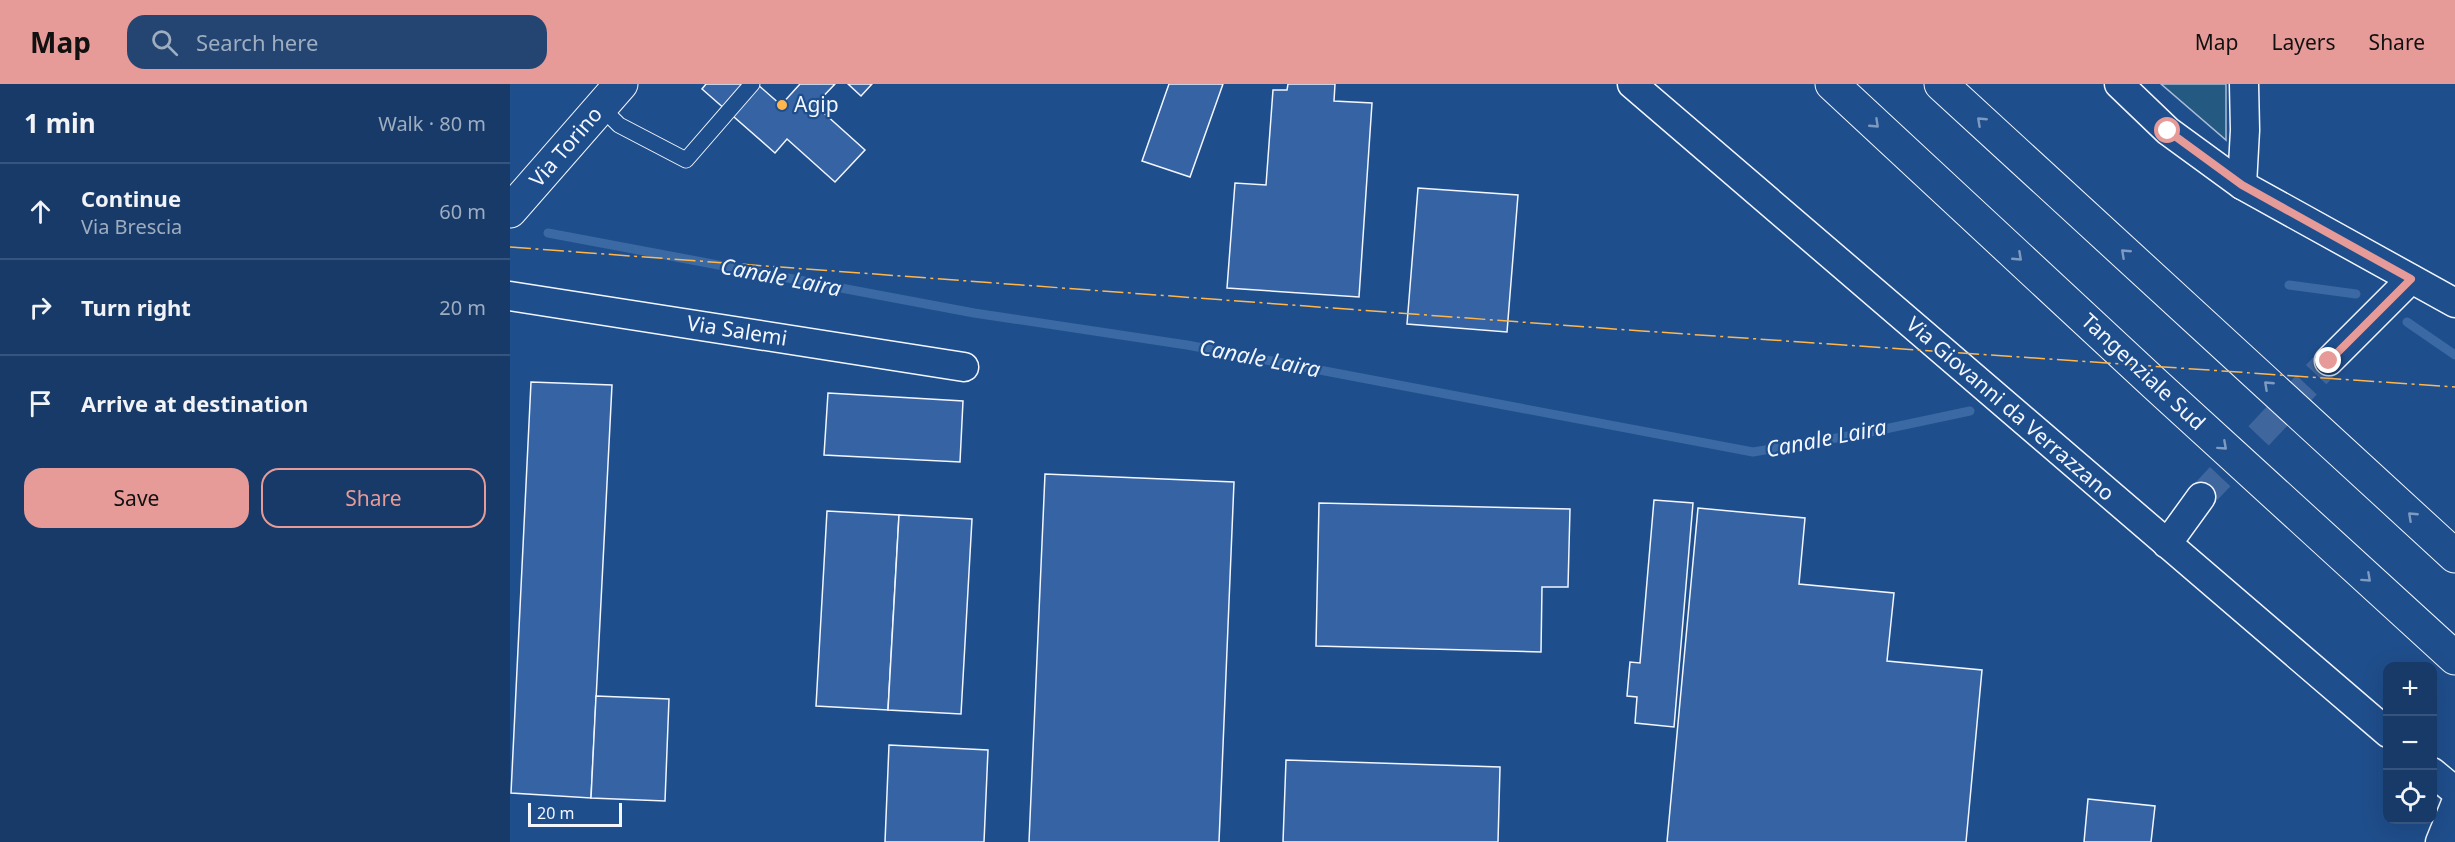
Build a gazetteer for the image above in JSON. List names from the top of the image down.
{
  "streets": {
    "main road": ["Via Torino", "Tangenziale Sud"],
    "street": ["Via Salemi", "Via Giovanni da Verrazzano"]
  },
  "water": ["Canale Laira"],
  "places": ["Agip"],
  "scale_bar": "20 m",
  "page": {
    "header": "Map",
    "search": "Search here",
    "nav": ["Map", "Layers", "Share"],
    "heading": ["1 min", "Walk · 80 m"],
    "list": [
      ["Continue", "Via Brescia", "60 m"],
      ["Turn right", "20 m"],
      "Arrive at destination"
    ],
    "buttons": ["Save", "Share"],
    "map_buttons": ["+", "−"],
    "scale": "20 m"
  }
}
